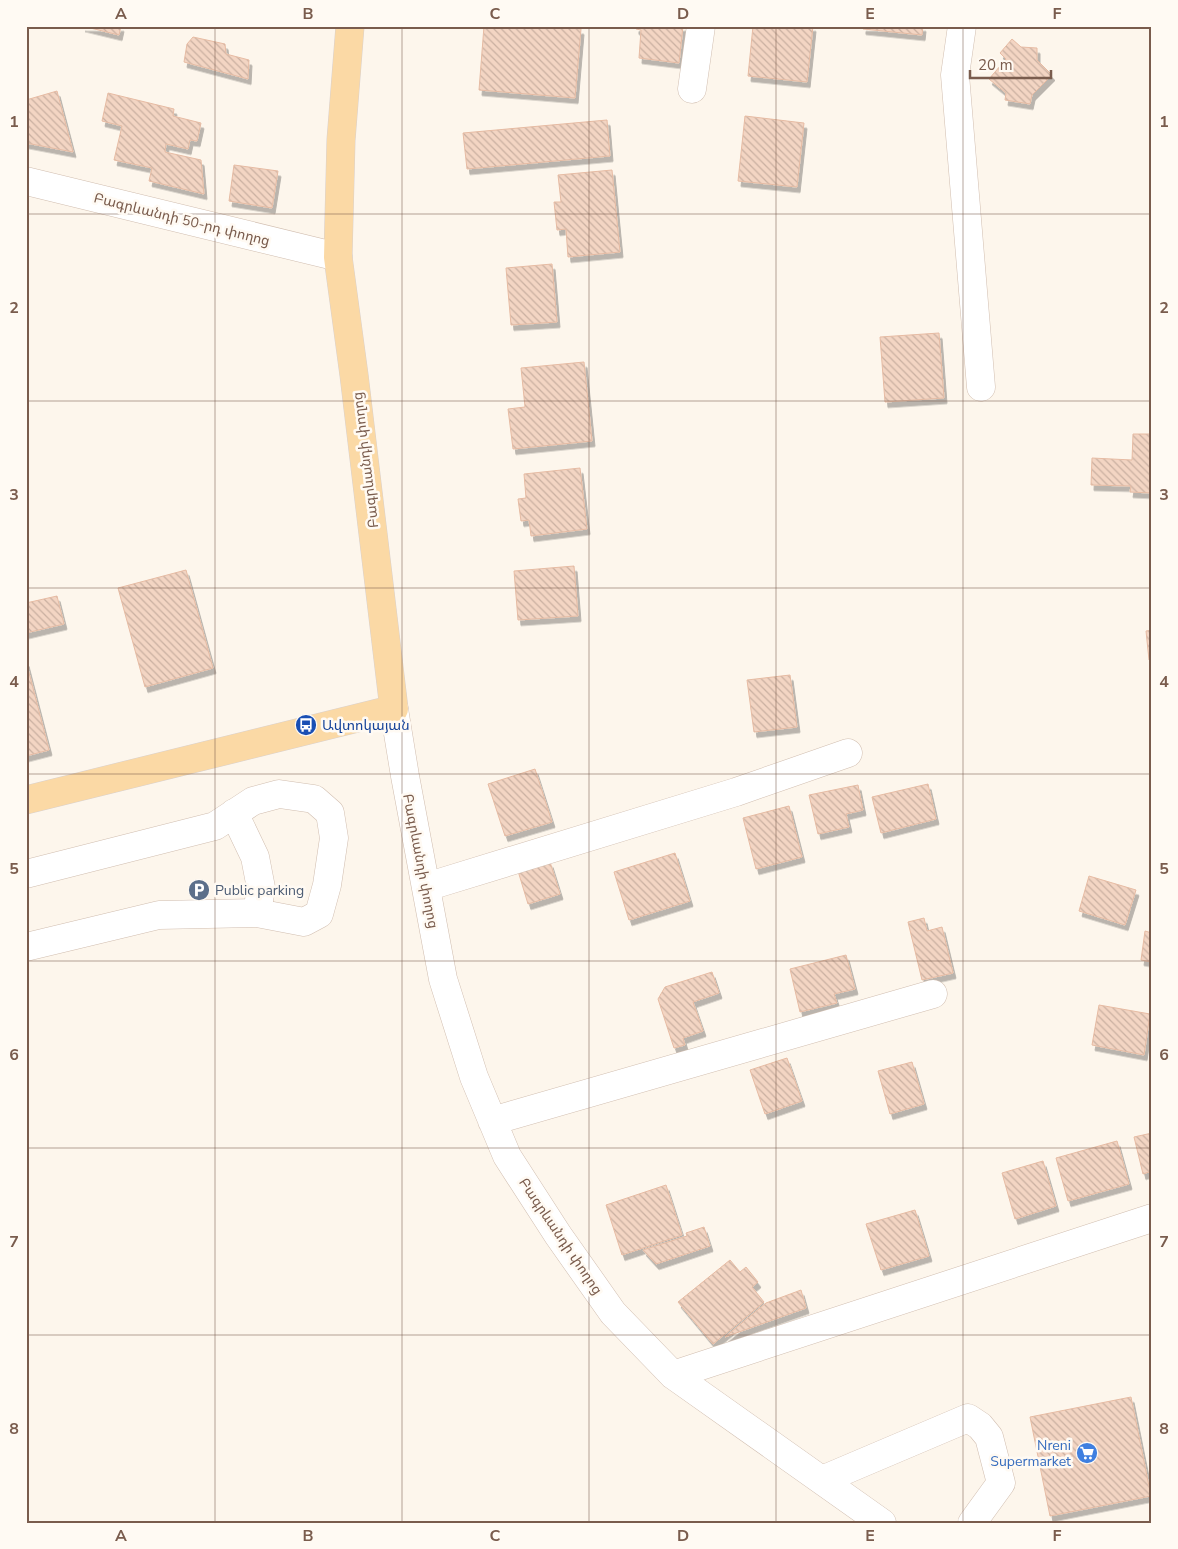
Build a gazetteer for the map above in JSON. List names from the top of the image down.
{
  "streets": {
    "main road": ["Բագրևանդի փողոց"],
    "street": ["Բագրևանդի 50-րդ փողոց"]
  },
  "crossings": [
    ["Բագրևանդի 50-րդ փողոց", "Բագրևանդի փողոց"]
  ],
  "places": {
    "bus stop": ["Ավտոկայան"],
    "parking": ["Public parking"],
    "supermarket": ["Nreni Supermarket"]
  },
  "scale_bar": "20 m",
  "grid": {
    "columns": [
      "A",
      "B",
      "C",
      "D",
      "E",
      "F"
    ],
    "rows": [
      "1",
      "2",
      "3",
      "4",
      "5",
      "6",
      "7",
      "8"
    ]
  }
}
